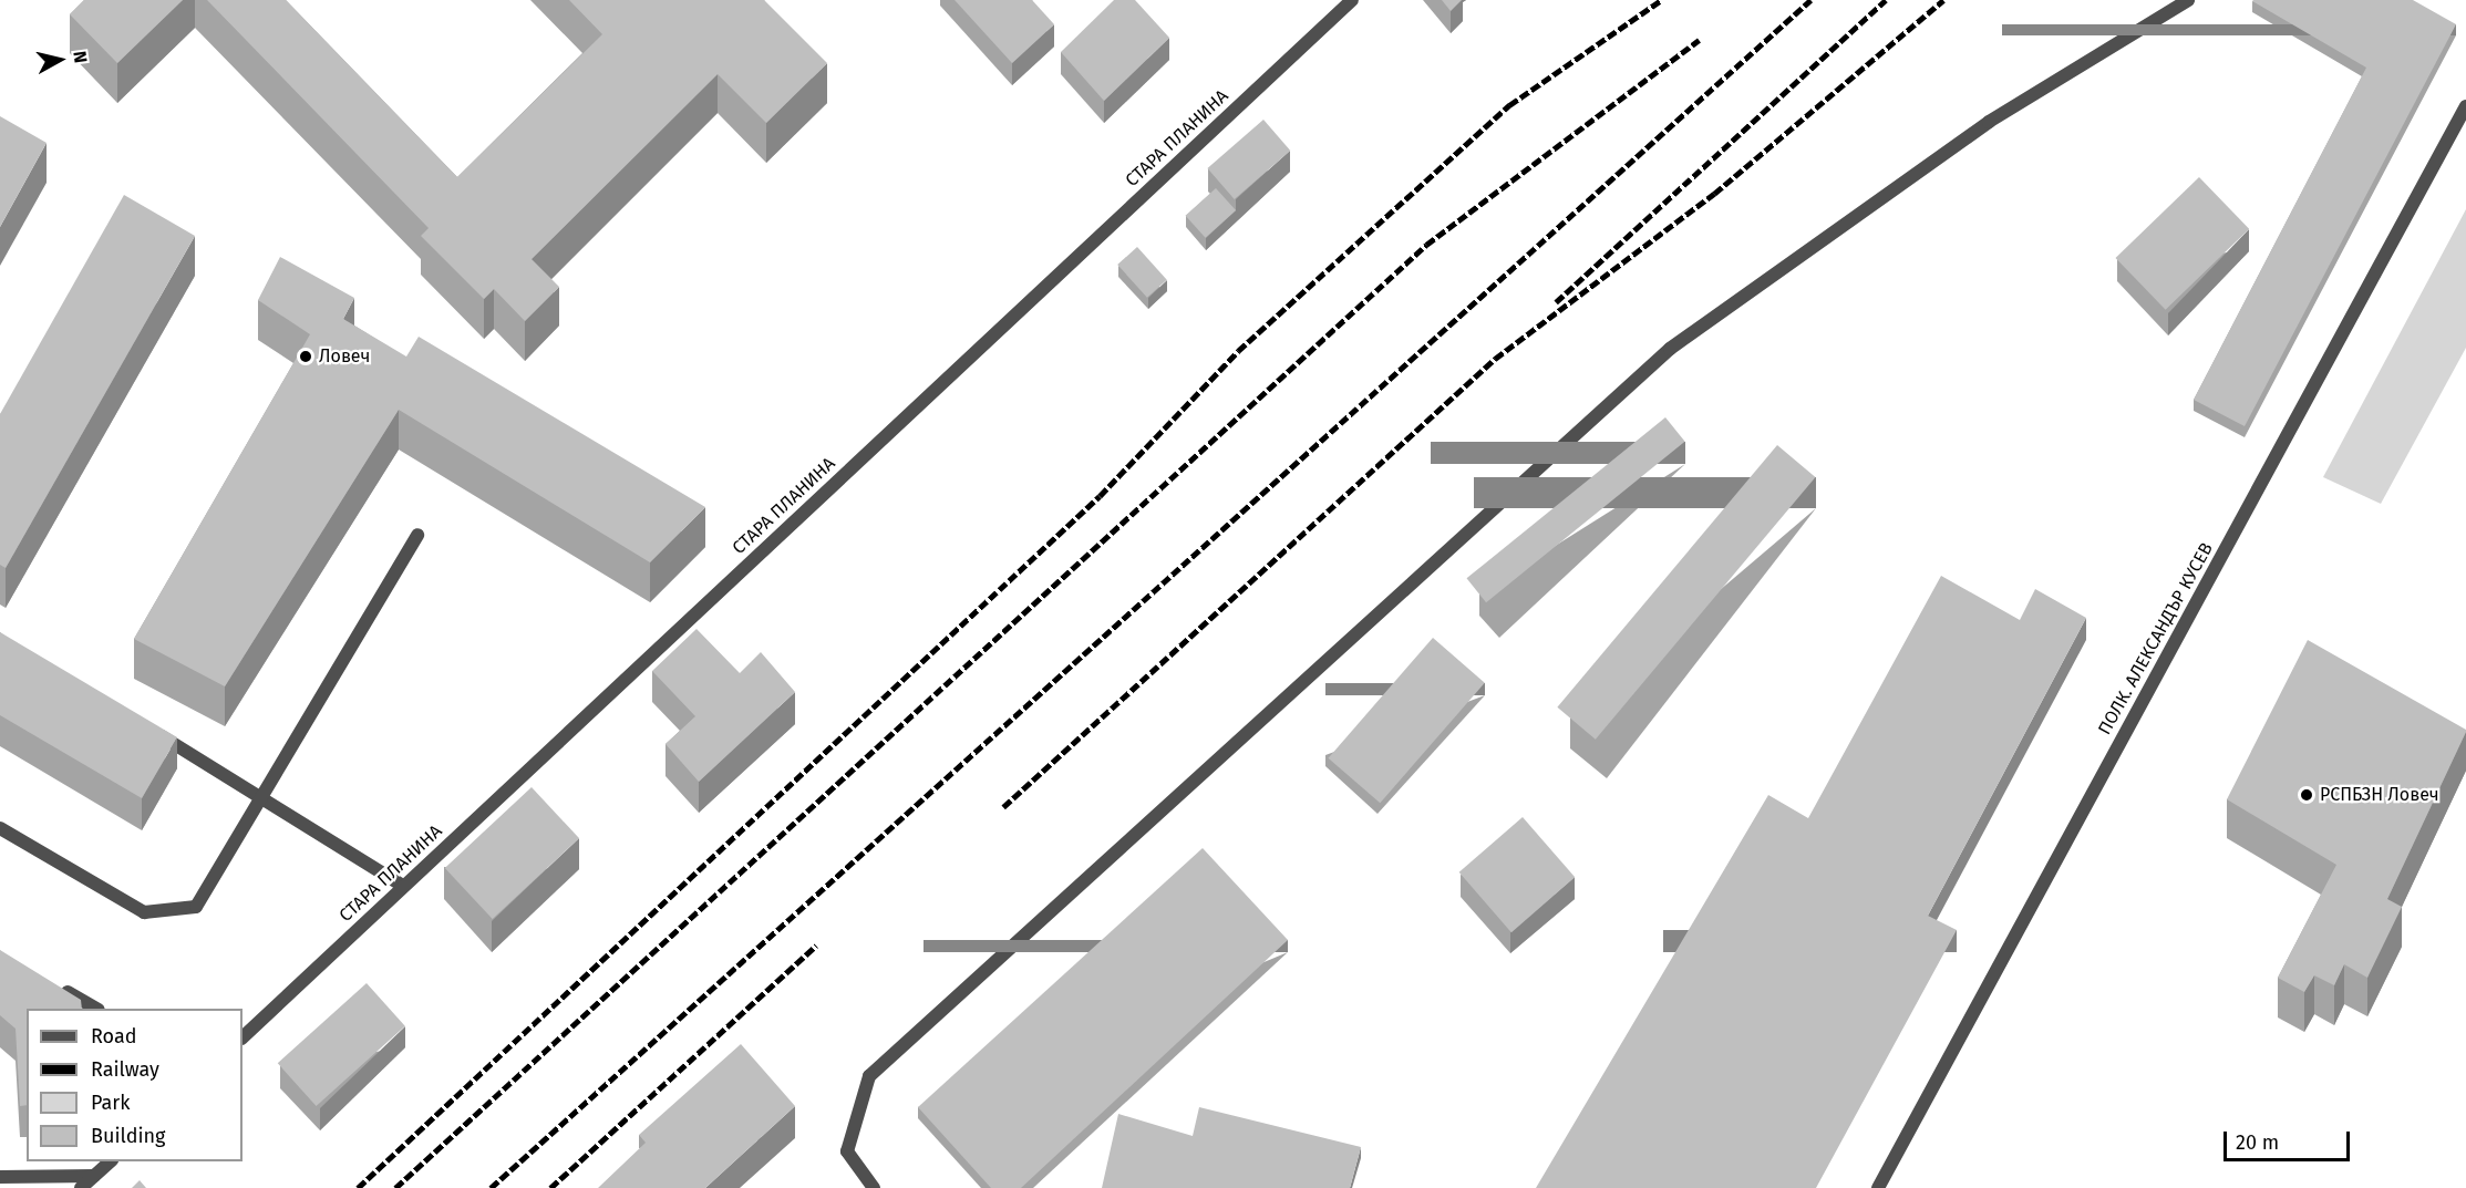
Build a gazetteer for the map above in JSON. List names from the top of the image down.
{
  "streets": {
    "street": ["СТАРА ПЛАНИНА", "ПОЛК. АЛЕКСАНДЪР КУСЕВ"]
  },
  "places": ["Ловеч", "РСПБЗН Ловеч"],
  "legend": [
    "Road",
    "Railway",
    "Park",
    "Building"
  ],
  "scale_bar": "20 m",
  "north": "right"
}
